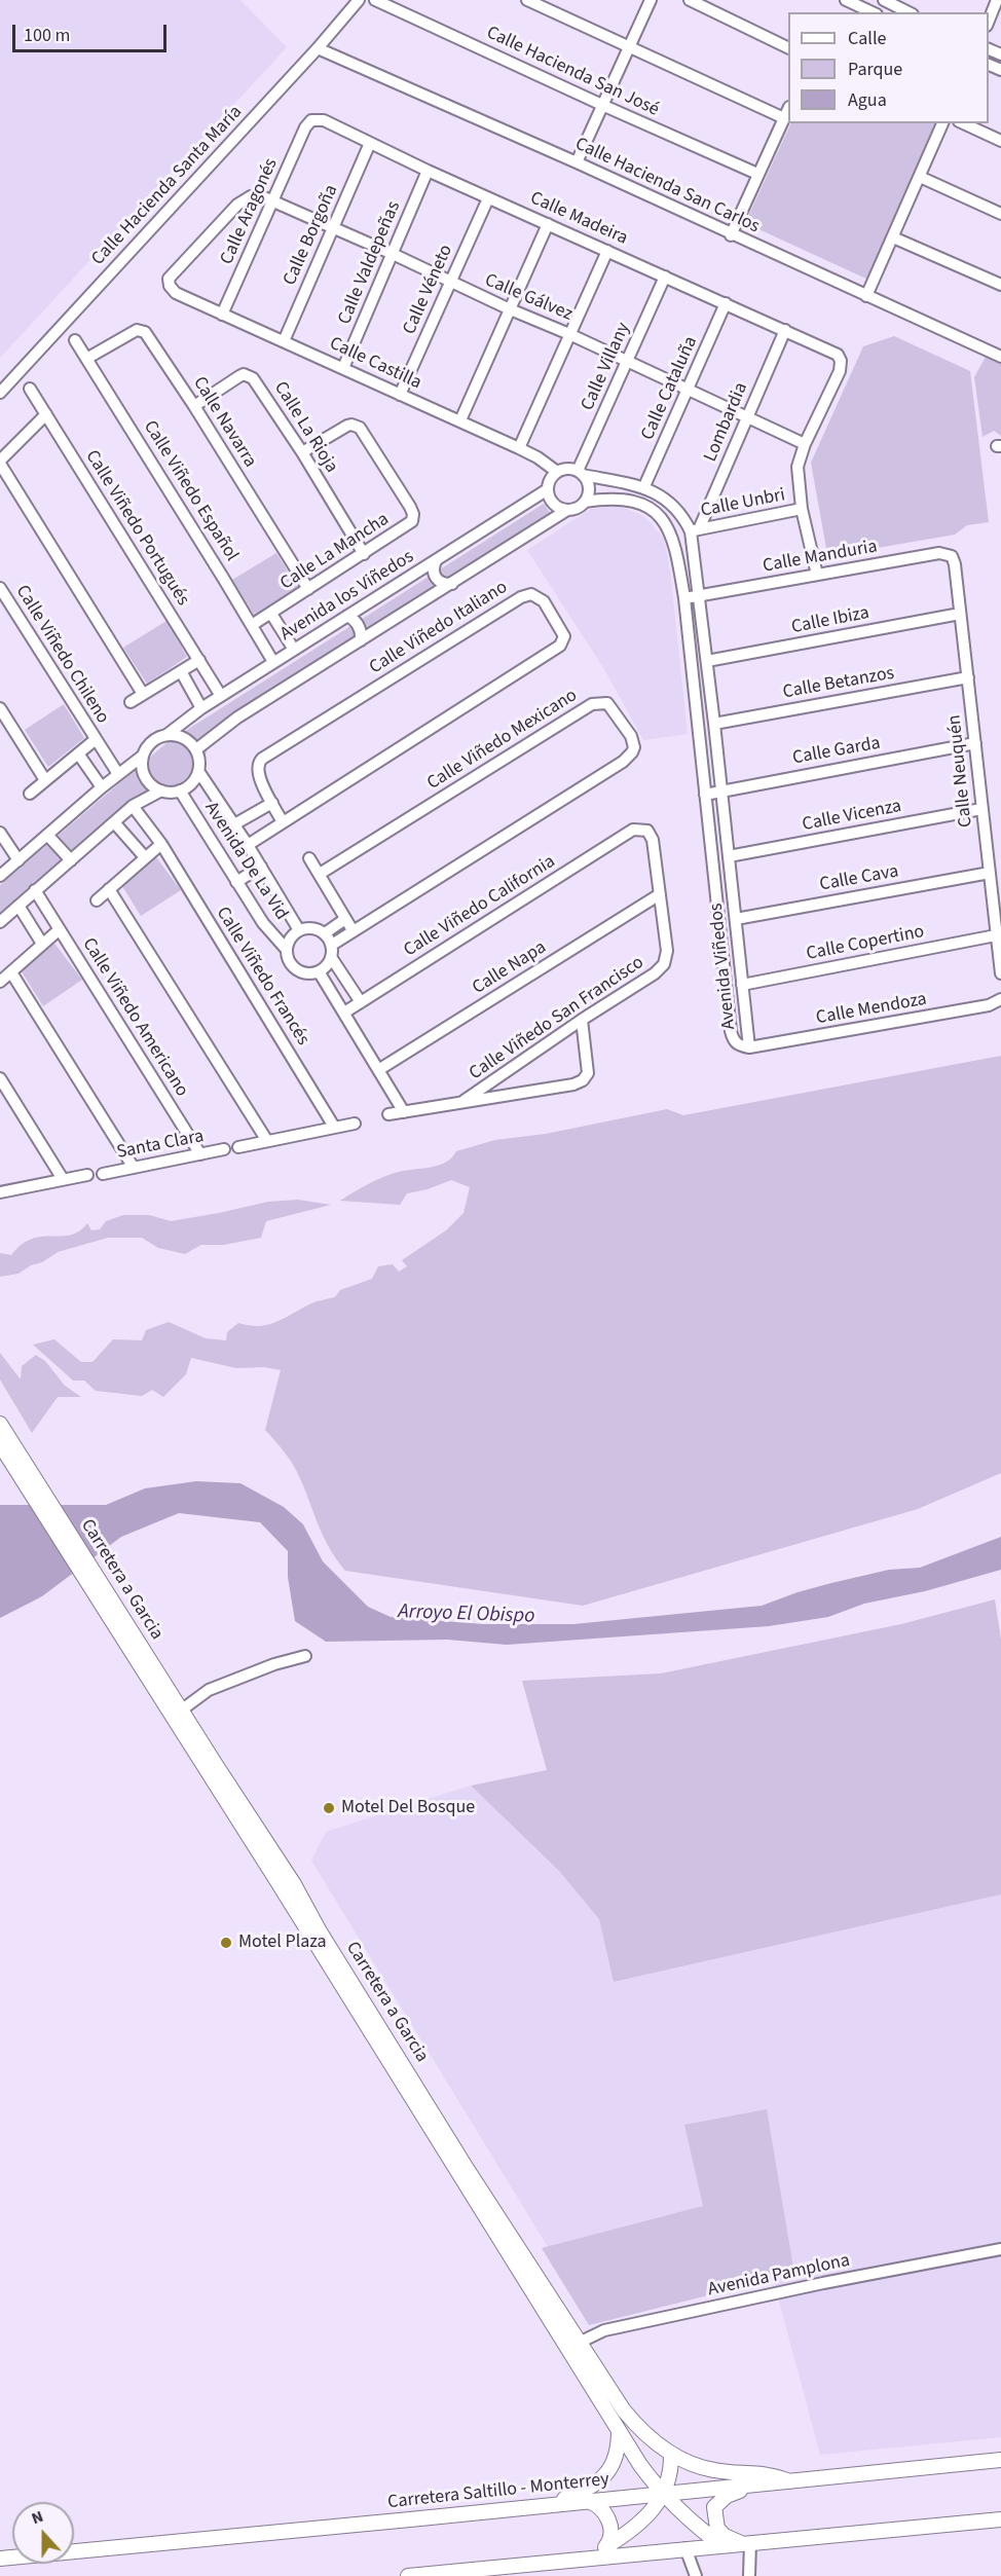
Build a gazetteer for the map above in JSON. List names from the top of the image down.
{
  "streets": {
    "main road": ["Carretera a Garcia", "Carretera Saltillo - Monterrey"],
    "street": [
      "Calle Hacienda San José",
      "Calle Hacienda Santa María",
      "Calle Hacienda San Carlos",
      "Calle Aragonés",
      "Calle Madeira",
      "Calle Borgoña",
      "Calle Valdepeñas",
      "Calle Véneto",
      "Calle Gálvez",
      "Calle Castilla",
      "Calle Villany",
      "Calle Cataluña",
      "Calle Navarra",
      "Lombardia",
      "Calle La Rioja",
      "Calle Viñedo Español",
      "Calle Unbri",
      "Calle Viñedo Portugués",
      "Calle La Mancha",
      "Calle Manduria",
      "Avenida los Viñedos",
      "Calle Ibiza",
      "Calle Viñedo Italiano",
      "Calle Viñedo Chileno",
      "Calle Betanzos",
      "Calle Viñedo Mexicano",
      "Calle Garda",
      "Calle Neuquén",
      "Calle Vicenza",
      "Avenida De La Vid",
      "Calle Cava",
      "Calle Viñedo California",
      "Calle Copertino",
      "Avenida Viñedos",
      "Calle Napa",
      "Calle Viñedo Francés",
      "Calle Mendoza",
      "Calle Viñedo Americano",
      "Calle Viñedo San Francisco",
      "Santa Clara",
      "Avenida Pamplona"
    ]
  },
  "crossings": [
    ["Calle Hacienda Santa María", "Calle Hacienda San Carlos"],
    ["Calle Aragonés", "Calle Madeira"],
    ["Calle Aragonés", "Calle Gálvez"],
    ["Calle Aragonés", "Calle Castilla"],
    ["Calle Madeira", "Calle Borgoña"],
    ["Calle Madeira", "Calle Valdepeñas"],
    ["Calle Madeira", "Calle Véneto"],
    ["Calle Madeira", "Calle Gálvez"],
    ["Calle Madeira", "Calle Villany"],
    ["Calle Madeira", "Calle Cataluña"],
    ["Calle Madeira", "Lombardia"],
    ["Calle Borgoña", "Calle Gálvez"],
    ["Calle Borgoña", "Calle Castilla"],
    ["Calle Valdepeñas", "Calle Gálvez"],
    ["Calle Valdepeñas", "Calle Castilla"],
    ["Calle Véneto", "Calle Gálvez"],
    ["Calle Véneto", "Calle Castilla"],
    ["Calle Gálvez", "Calle Castilla"],
    ["Calle Gálvez", "Calle Villany"],
    ["Calle Gálvez", "Calle Cataluña"],
    ["Calle Gálvez", "Lombardia"],
    ["Calle Castilla", "Calle Villany"],
    ["Calle Castilla", "Avenida los Viñedos"],
    ["Calle Castilla", "Avenida Viñedos"],
    ["Calle Villany", "Avenida los Viñedos"],
    ["Calle Villany", "Avenida Viñedos"],
    ["Calle Cataluña", "Avenida Viñedos"],
    ["Calle Navarra", "Calle La Rioja"],
    ["Calle Navarra", "Calle Viñedo Español"],
    ["Calle Navarra", "Calle La Mancha"],
    ["Lombardia", "Calle Unbri"],
    ["Lombardia", "Avenida Viñedos"],
    ["Calle La Rioja", "Calle La Mancha"],
    ["Calle Viñedo Español", "Calle La Mancha"],
    ["Calle Viñedo Español", "Avenida los Viñedos"],
    ["Calle Unbri", "Avenida Viñedos"],
    ["Calle Viñedo Portugués", "Avenida los Viñedos"],
    ["Calle Manduria", "Calle Neuquén"],
    ["Calle Manduria", "Avenida Viñedos"],
    ["Avenida los Viñedos", "Avenida De La Vid"],
    ["Avenida los Viñedos", "Avenida Viñedos"],
    ["Calle Ibiza", "Calle Neuquén"],
    ["Calle Ibiza", "Avenida Viñedos"],
    ["Calle Viñedo Italiano", "Avenida De La Vid"],
    ["Calle Betanzos", "Calle Neuquén"],
    ["Calle Betanzos", "Avenida Viñedos"],
    ["Calle Viñedo Mexicano", "Avenida De La Vid"],
    ["Calle Garda", "Calle Neuquén"],
    ["Calle Garda", "Avenida Viñedos"],
    ["Calle Neuquén", "Calle Vicenza"],
    ["Calle Neuquén", "Calle Cava"],
    ["Calle Neuquén", "Calle Copertino"],
    ["Calle Vicenza", "Avenida Viñedos"],
    ["Calle Cava", "Avenida Viñedos"],
    ["Calle Viñedo California", "Calle Viñedo San Francisco"],
    ["Calle Copertino", "Avenida Viñedos"],
    ["Avenida Viñedos", "Calle Mendoza"],
    ["Calle Napa", "Calle Viñedo San Francisco"],
    ["Calle Viñedo Americano", "Santa Clara"],
    ["Carretera a Garcia", "Avenida Pamplona"],
    ["Carretera a Garcia", "Carretera Saltillo - Monterrey"]
  ],
  "water": ["Arroyo El Obispo"],
  "places": ["Motel Del Bosque", "Motel Plaza"],
  "legend": ["Calle", "Parque", "Agua"],
  "scale_bar": "100 m",
  "north": "top"
}
